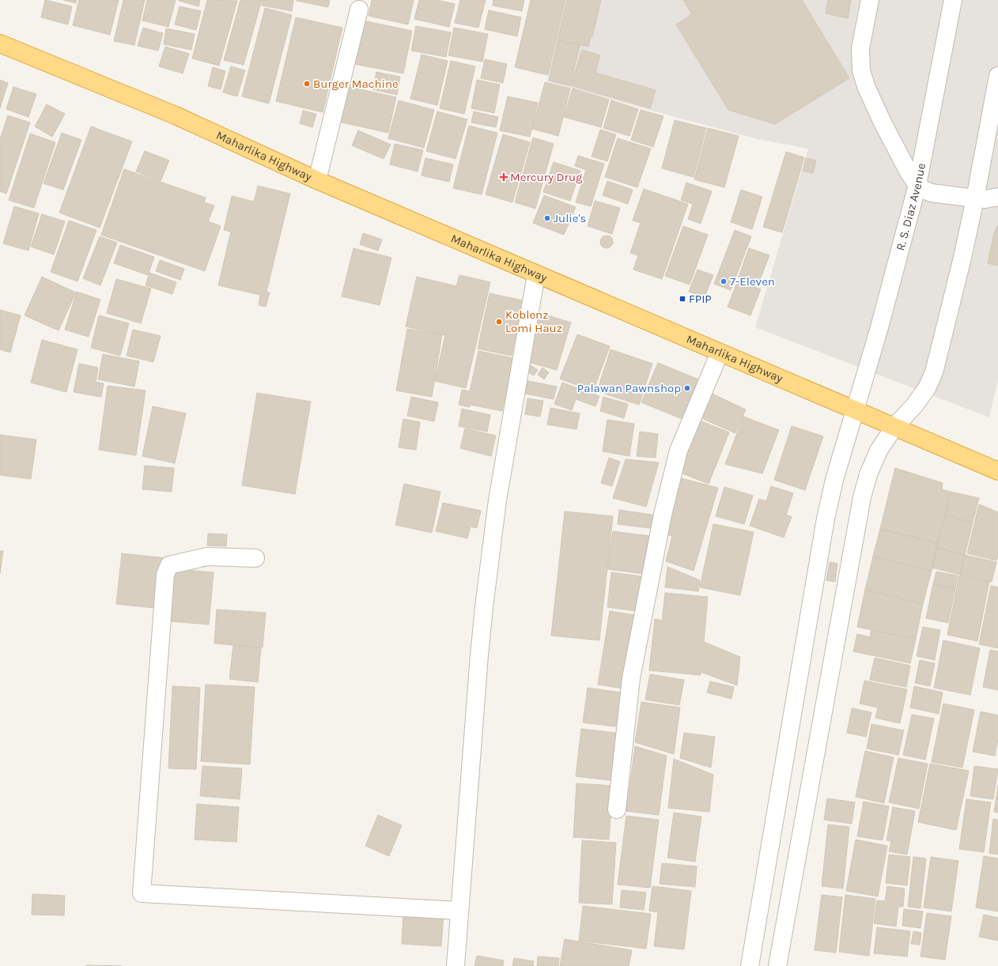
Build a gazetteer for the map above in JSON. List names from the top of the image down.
{
  "streets": {
    "highway": ["Maharlika Highway"],
    "street": ["R. S. Diaz Avenue"]
  },
  "crossings": [
    ["Maharlika Highway", "R. S. Diaz Avenue"]
  ],
  "places": {
    "other": [
      "Burger Machine",
      "Julie's",
      "7-Eleven",
      "Koblenz Lomi Hauz",
      "Palawan Pawnshop"
    ],
    "health": ["Mercury Drug"],
    "transit": ["FPIP"]
  }
}
